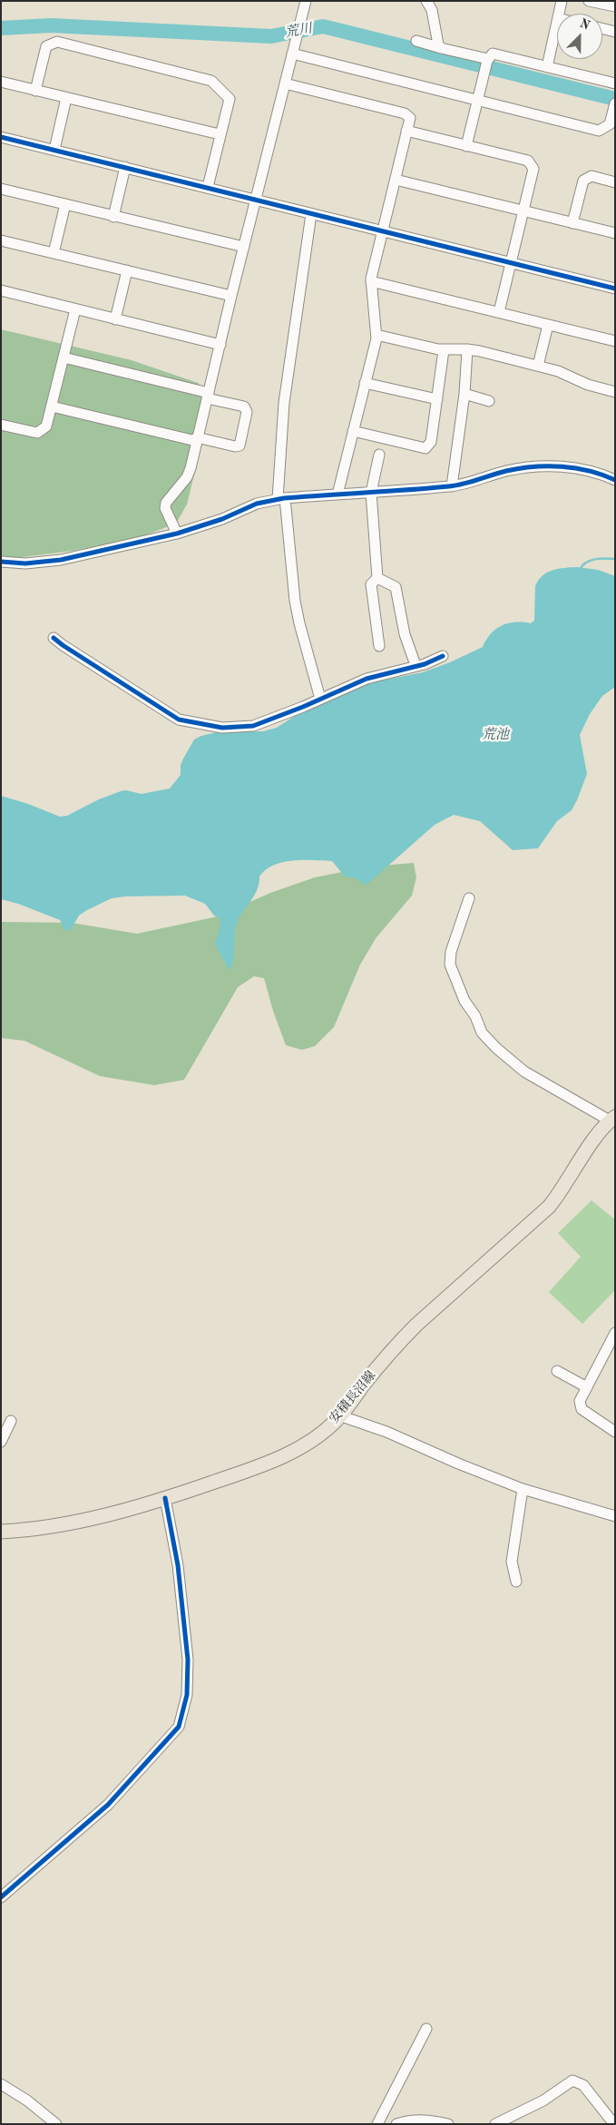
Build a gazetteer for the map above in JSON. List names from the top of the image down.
{
  "streets": {
    "main road": ["安積長沼線"]
  },
  "water": ["荒川", "荒池"],
  "north": "top right"
}
